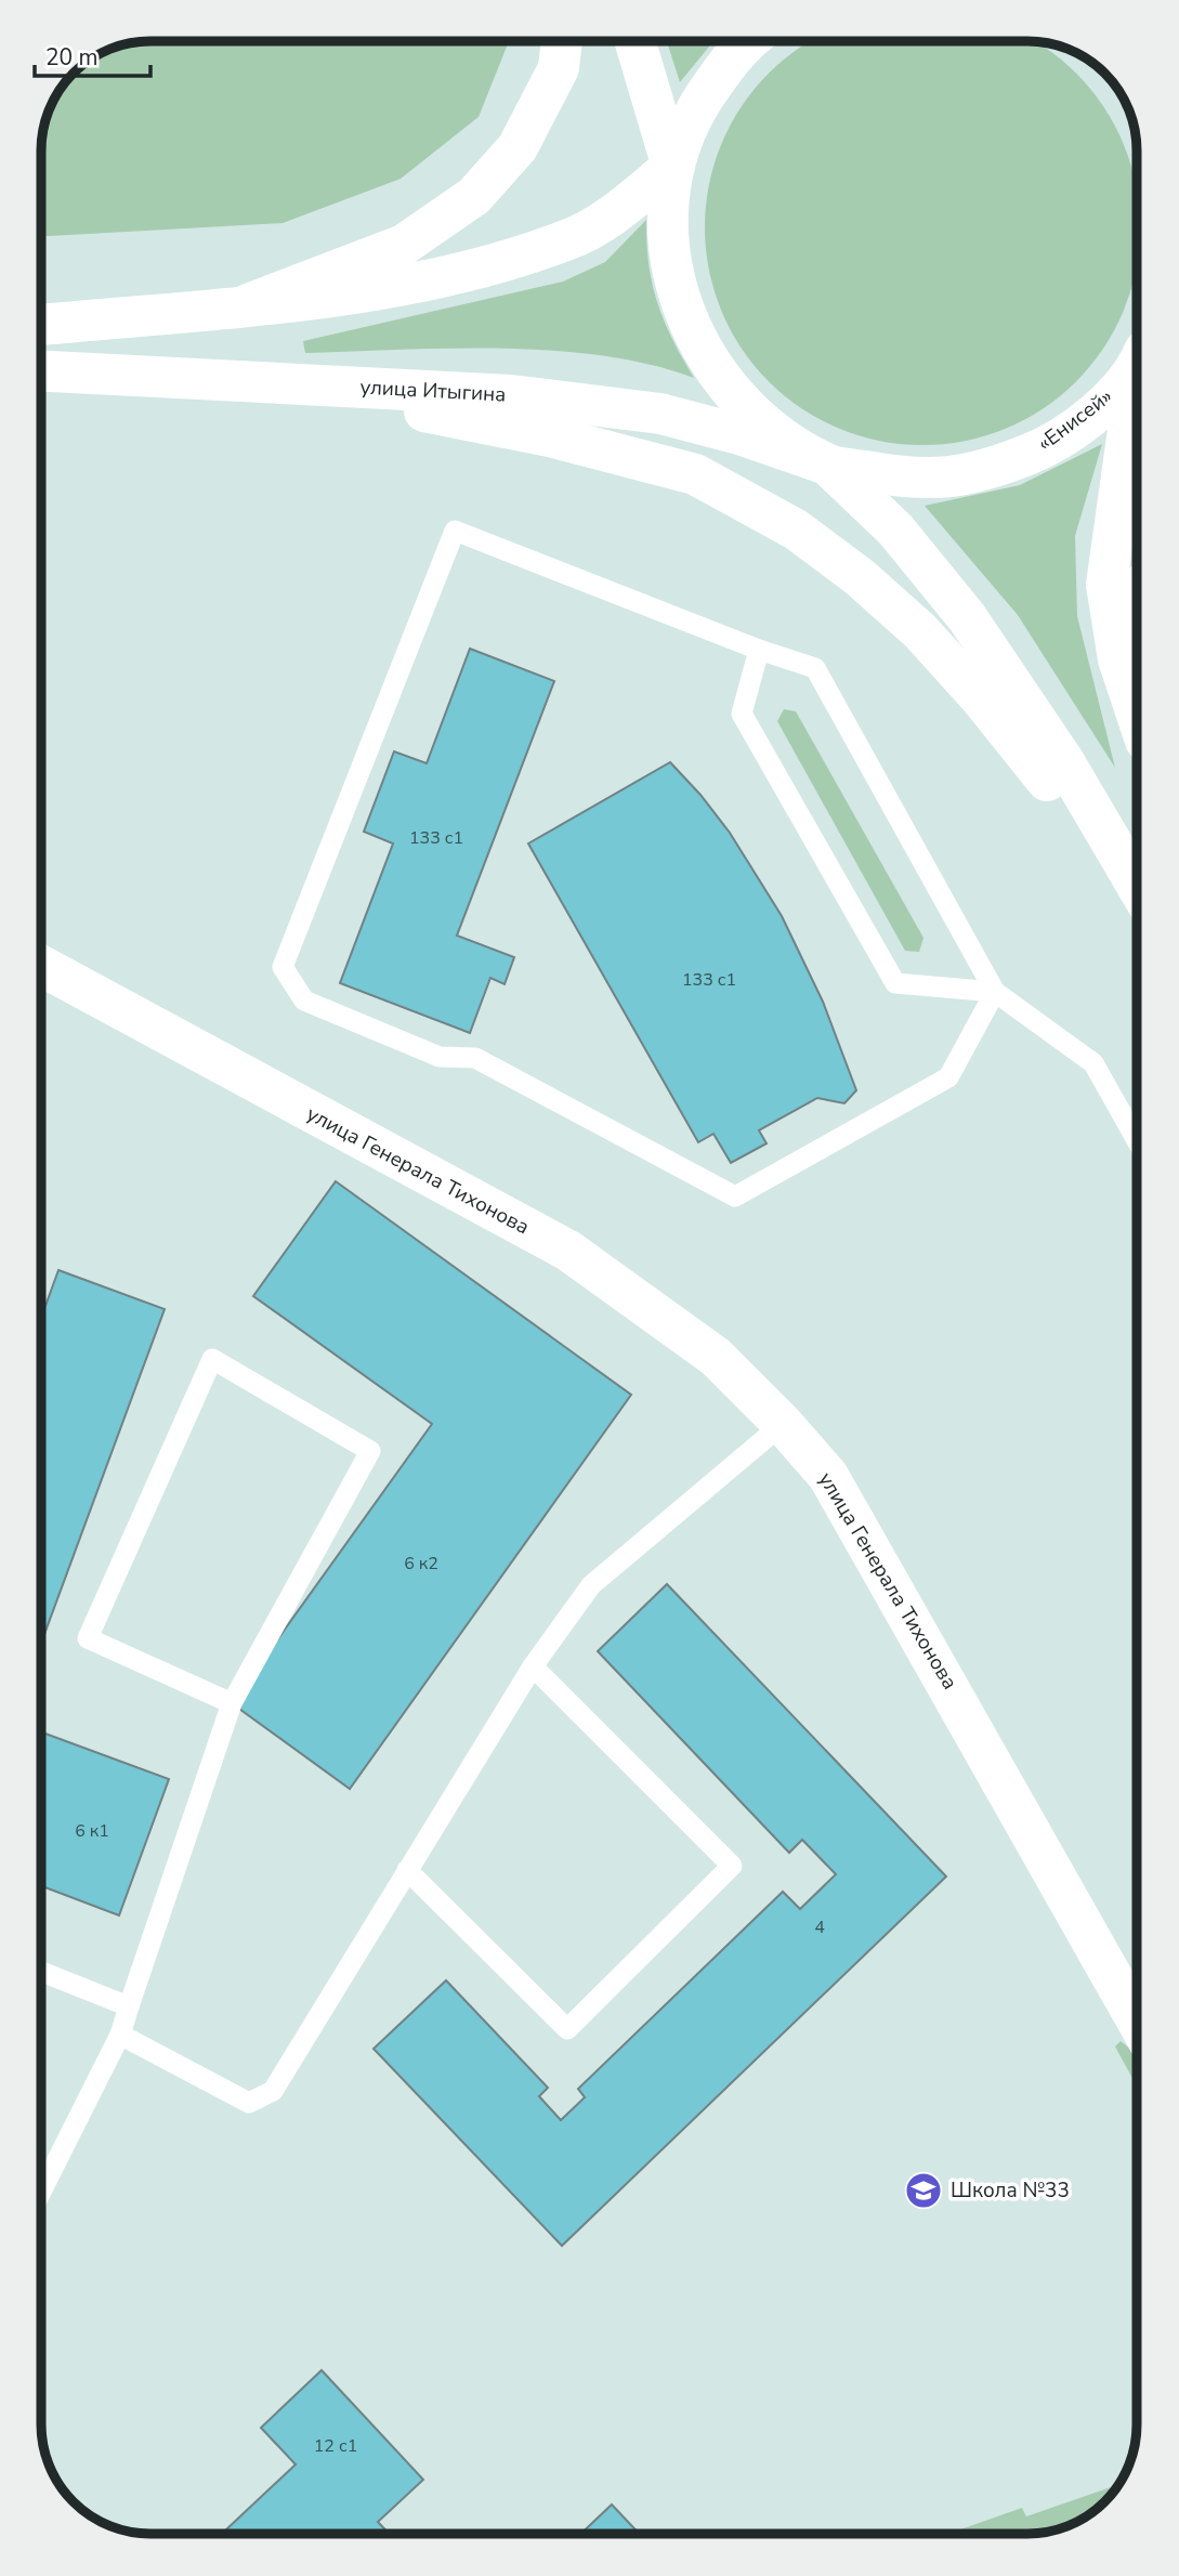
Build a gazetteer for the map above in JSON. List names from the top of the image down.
{
  "streets": {
    "main road": ["улица Итыгина", "«Енисей»", "улица Генерала Тихонова"]
  },
  "crossings": [
    ["улица Итыгина", "«Енисей»"]
  ],
  "places": {
    "school or university": ["Школа №33"]
  },
  "house_numbers": [
    "133 с1",
    "133 с1",
    "6 к2",
    "6 к1",
    "4",
    "12 с1"
  ],
  "scale_bar": "20 m"
}
